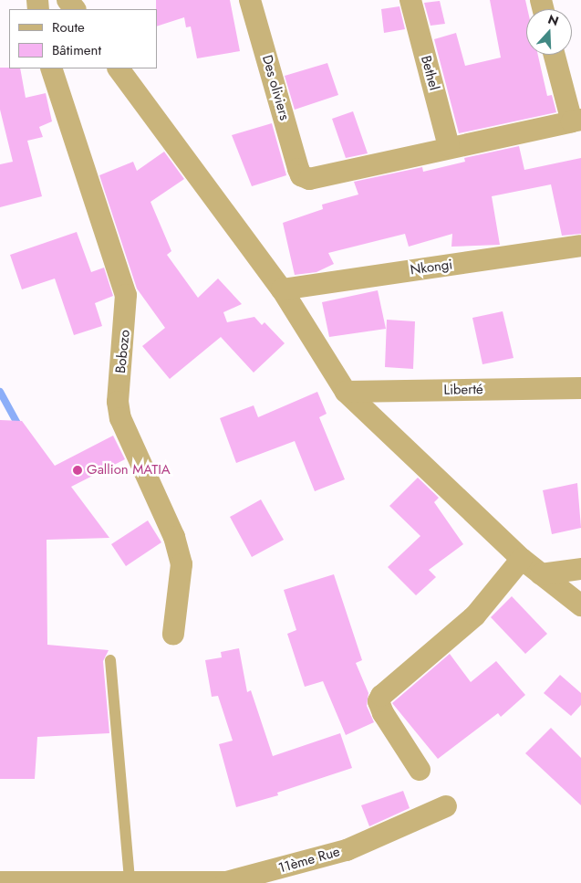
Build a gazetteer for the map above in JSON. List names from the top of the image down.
{
  "streets": {
    "street": [
      "Bethel",
      "Des oliviers",
      "Nkongi",
      "Bobozo",
      "Liberté",
      "11ème Rue"
    ]
  },
  "crossings": [
    ["Bethel", "Des oliviers"]
  ],
  "places": ["Gallion MATIA"],
  "legend": ["Route", "Bâtiment"],
  "north": "top"
}
